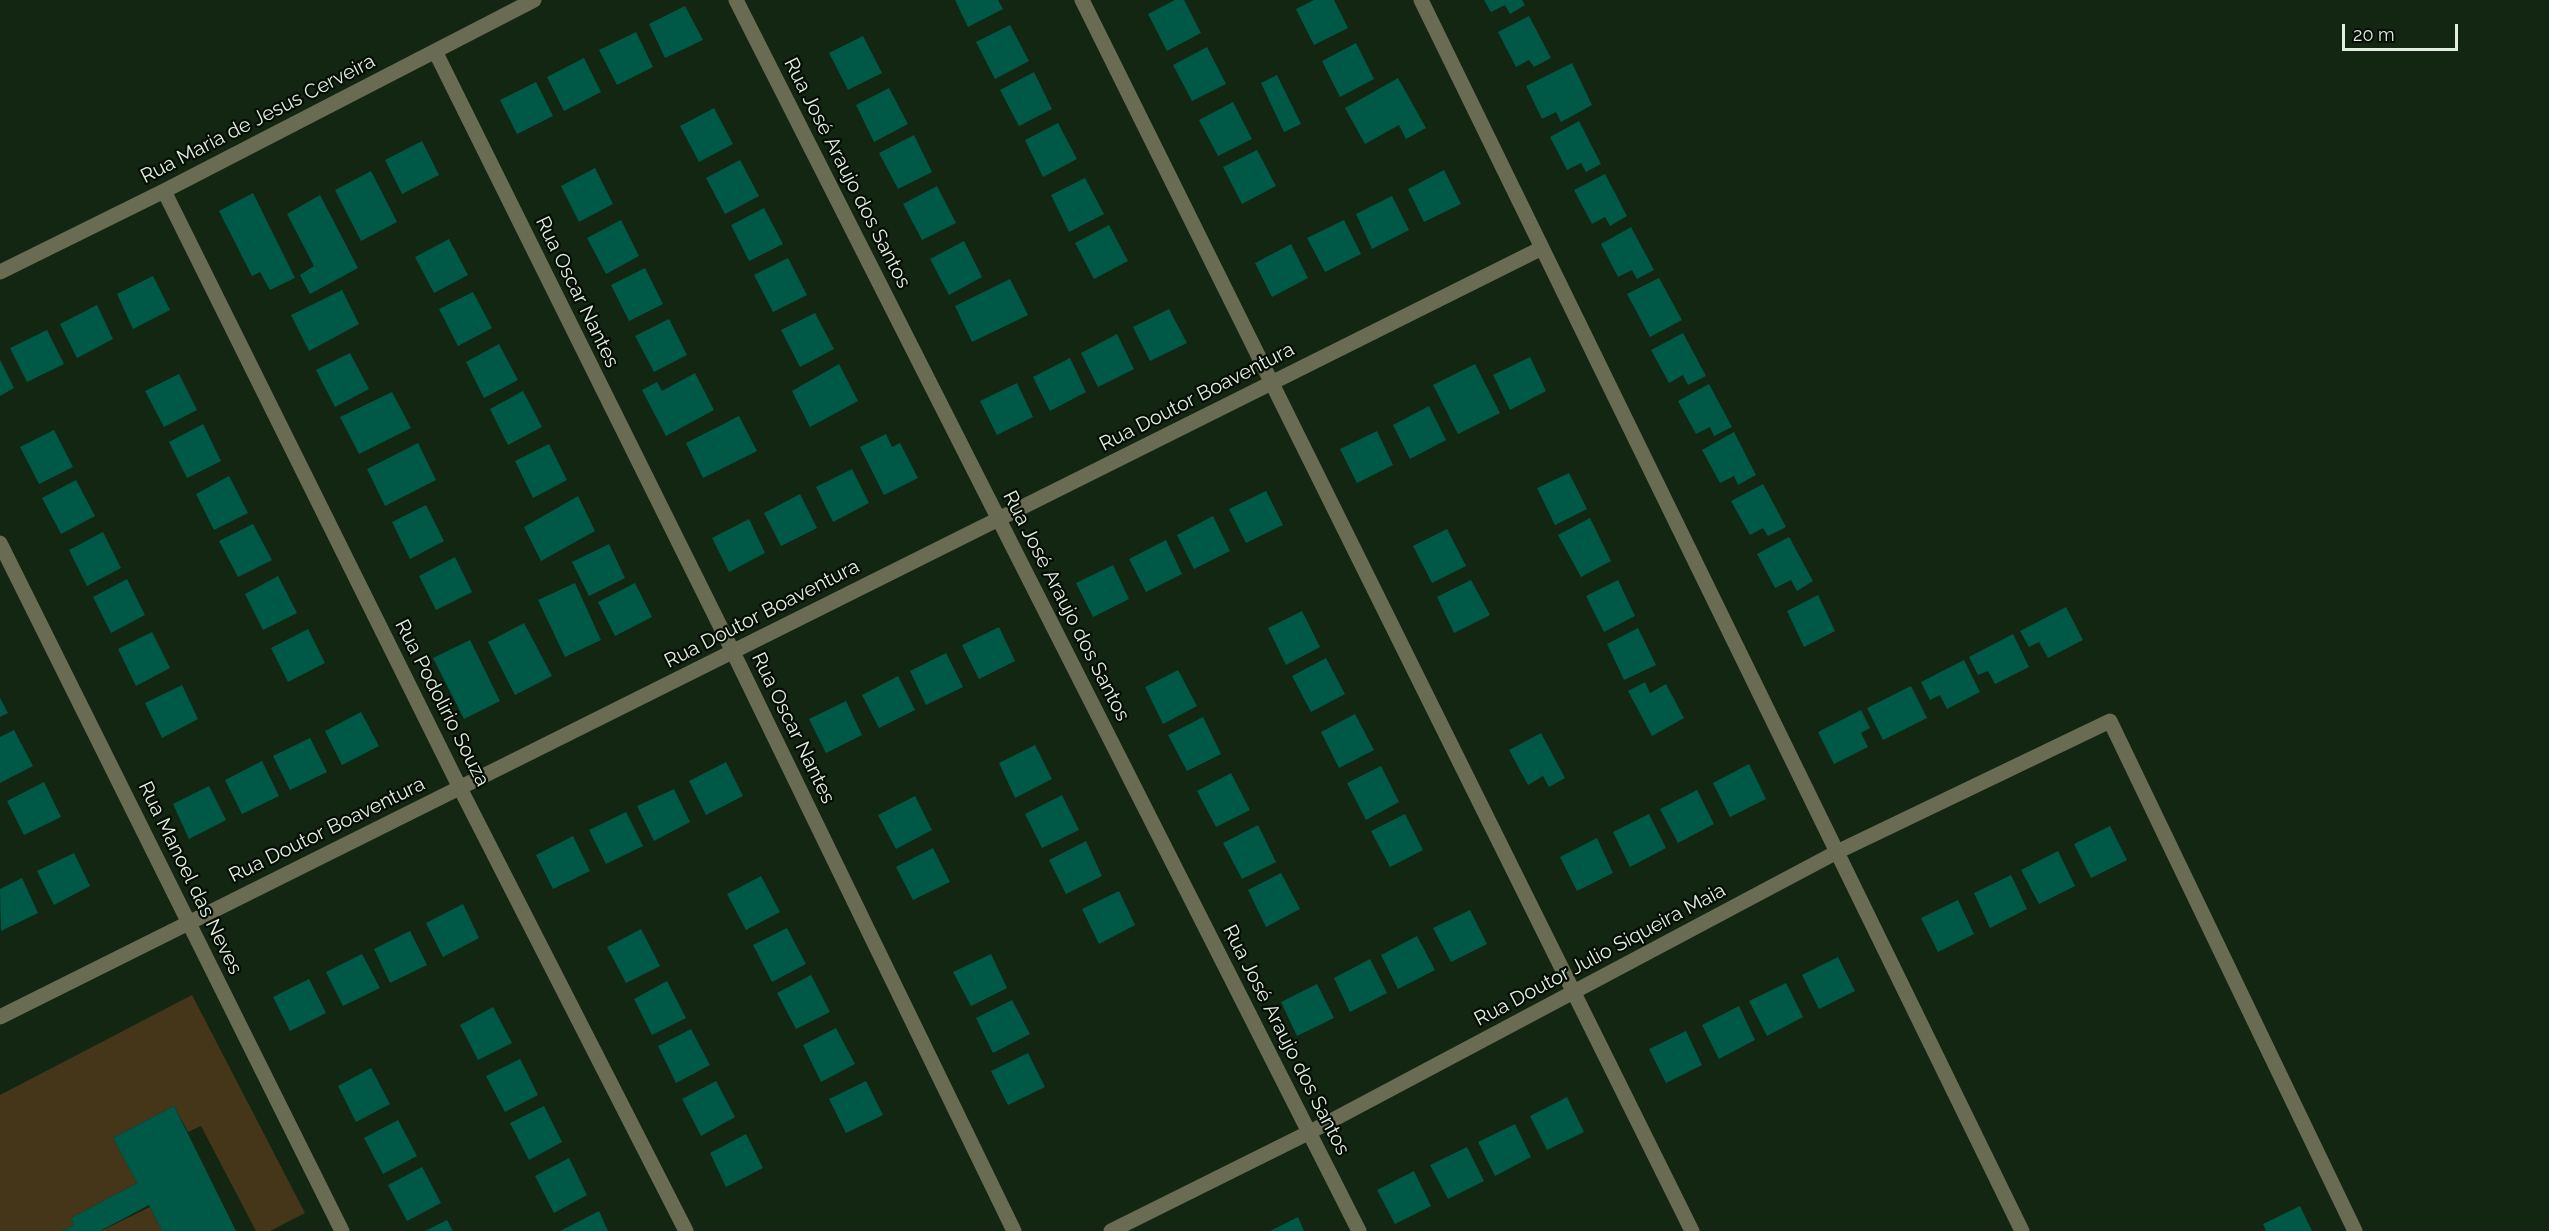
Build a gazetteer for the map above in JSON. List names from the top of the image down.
{
  "streets": {
    "street": [
      "Rua Maria de Jesus Cerveira",
      "Rua José Araujo dos Santos",
      "Rua Oscar Nantes",
      "Rua Doutor Boaventura",
      "Rua Podolirio Souza",
      "Rua Manoel das Neves",
      "Rua Doutor Julio Siqueira Maia"
    ]
  },
  "crossings": [
    ["Rua Maria de Jesus Cerveira", "Rua Oscar Nantes"],
    ["Rua Maria de Jesus Cerveira", "Rua Podolirio Souza"],
    ["Rua José Araujo dos Santos", "Rua Doutor Boaventura"],
    ["Rua José Araujo dos Santos", "Rua Doutor Julio Siqueira Maia"],
    ["Rua Oscar Nantes", "Rua Doutor Boaventura"],
    ["Rua Doutor Boaventura", "Rua Podolirio Souza"],
    ["Rua Doutor Boaventura", "Rua Manoel das Neves"]
  ],
  "scale_bar": "20 m"
}
